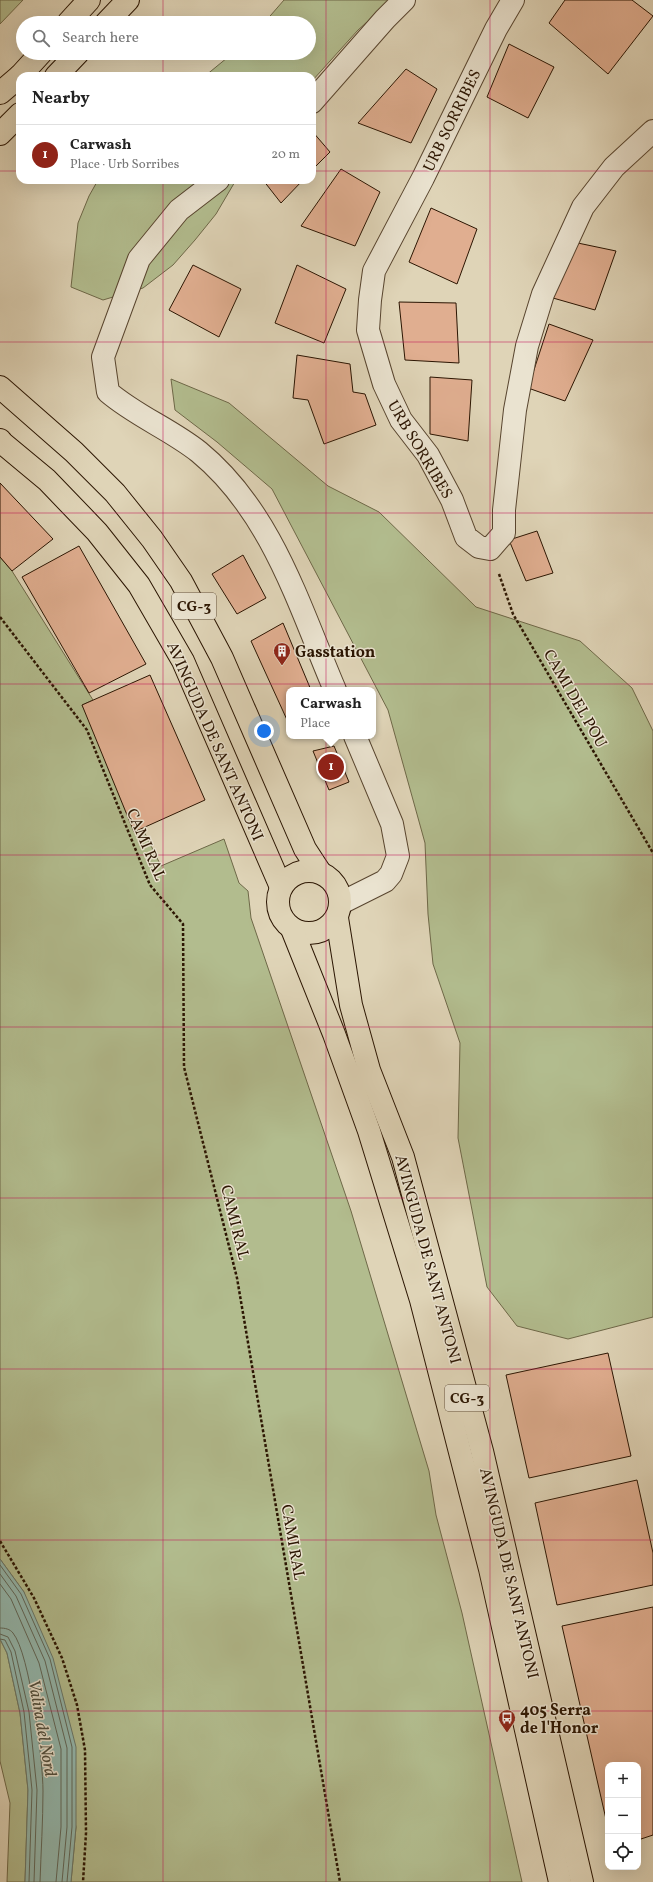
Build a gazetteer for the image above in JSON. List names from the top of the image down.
{
  "streets": {
    "main road": ["CG-3", "AVINGUDA DE SANT ANTONI"],
    "street": ["URB SORRIBES"],
    "path": ["CAMI DEL POU", "CAMI RAL"]
  },
  "crossings": [
    ["URB SORRIBES", "CAMI DEL POU"],
    ["CG-3", "AVINGUDA DE SANT ANTONI"]
  ],
  "water": ["Valira del Nord"],
  "places": {
    "building": ["Gasstation"],
    "bus stop": ["405 Serra de l'Honor"]
  },
  "page": {
    "search": "Search here",
    "heading": "Nearby",
    "list": [
      {
        "mark": "1",
        "name": "Carwash",
        "note": "Place · Urb Sorribes",
        "value": "20 m"
      }
    ],
    "popup": ["Carwash", "Place"],
    "pins": "1",
    "map_buttons": ["+", "−"]
  }
}
